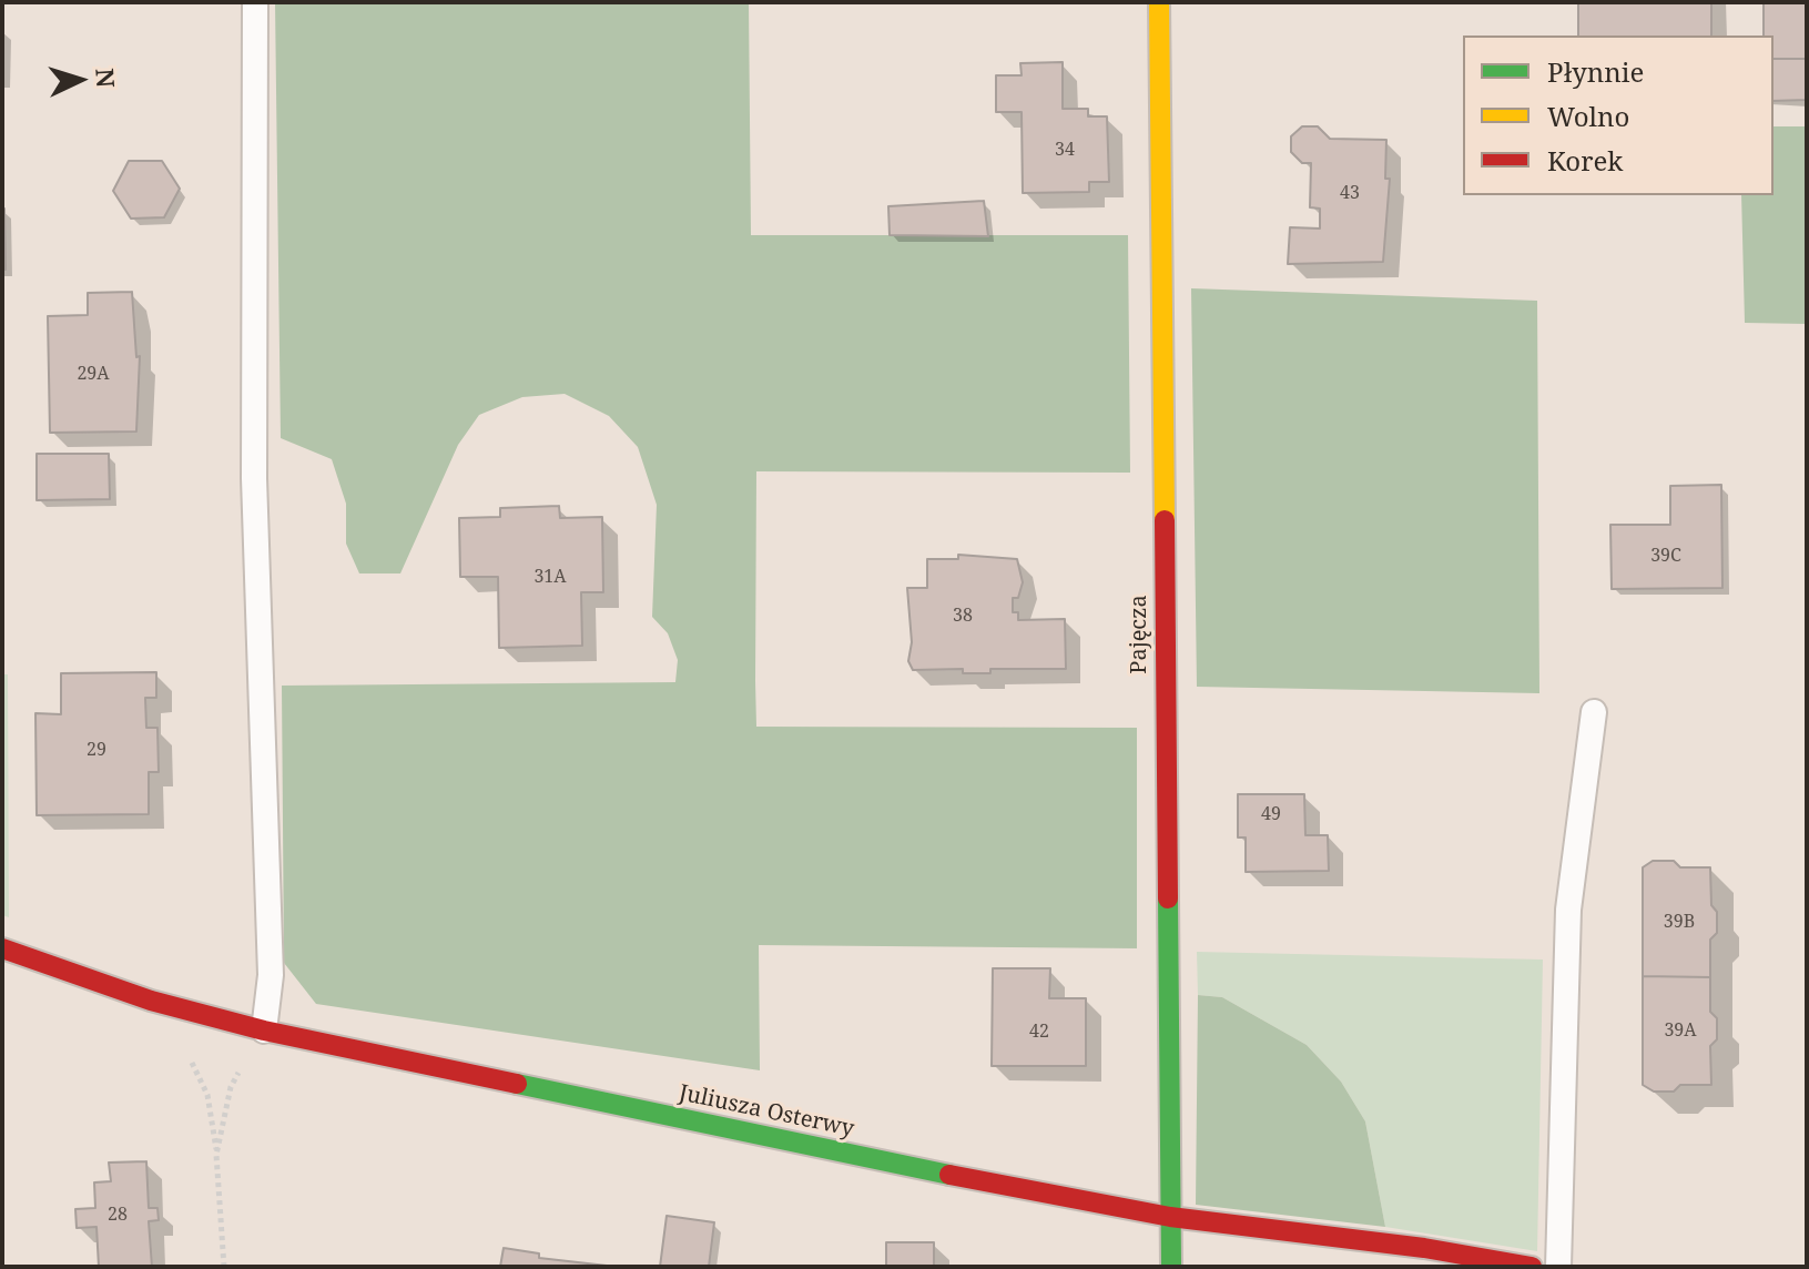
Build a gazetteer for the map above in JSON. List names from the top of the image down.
{
  "streets": {
    "street": ["Pajęcza", "Juliusza Osterwy"]
  },
  "crossings": [
    ["Pajęcza", "Juliusza Osterwy"]
  ],
  "house_numbers": [
    "34",
    "43",
    "29A",
    "39C",
    "31A",
    "38",
    "29",
    "49",
    "39B",
    "39A",
    "42",
    "28"
  ],
  "legend": ["Płynnie", "Wolno", "Korek"],
  "north": "right"
}
